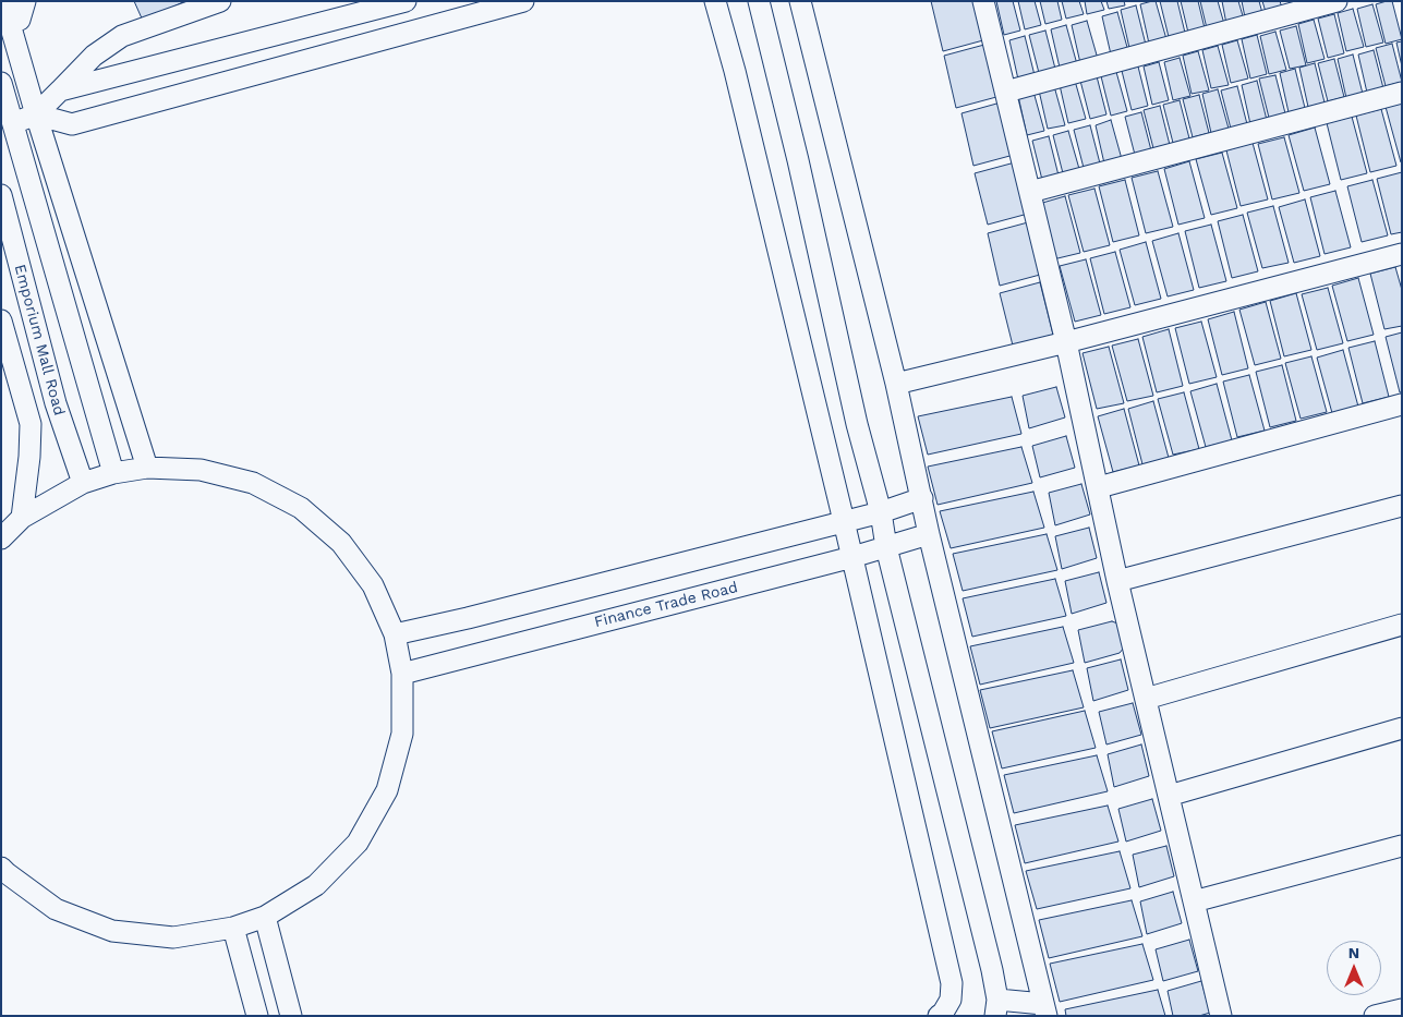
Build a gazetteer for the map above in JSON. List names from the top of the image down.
{
  "streets": {
    "street": ["Emporium Mall Road", "Finance Trade Road"]
  },
  "north": "top"
}
